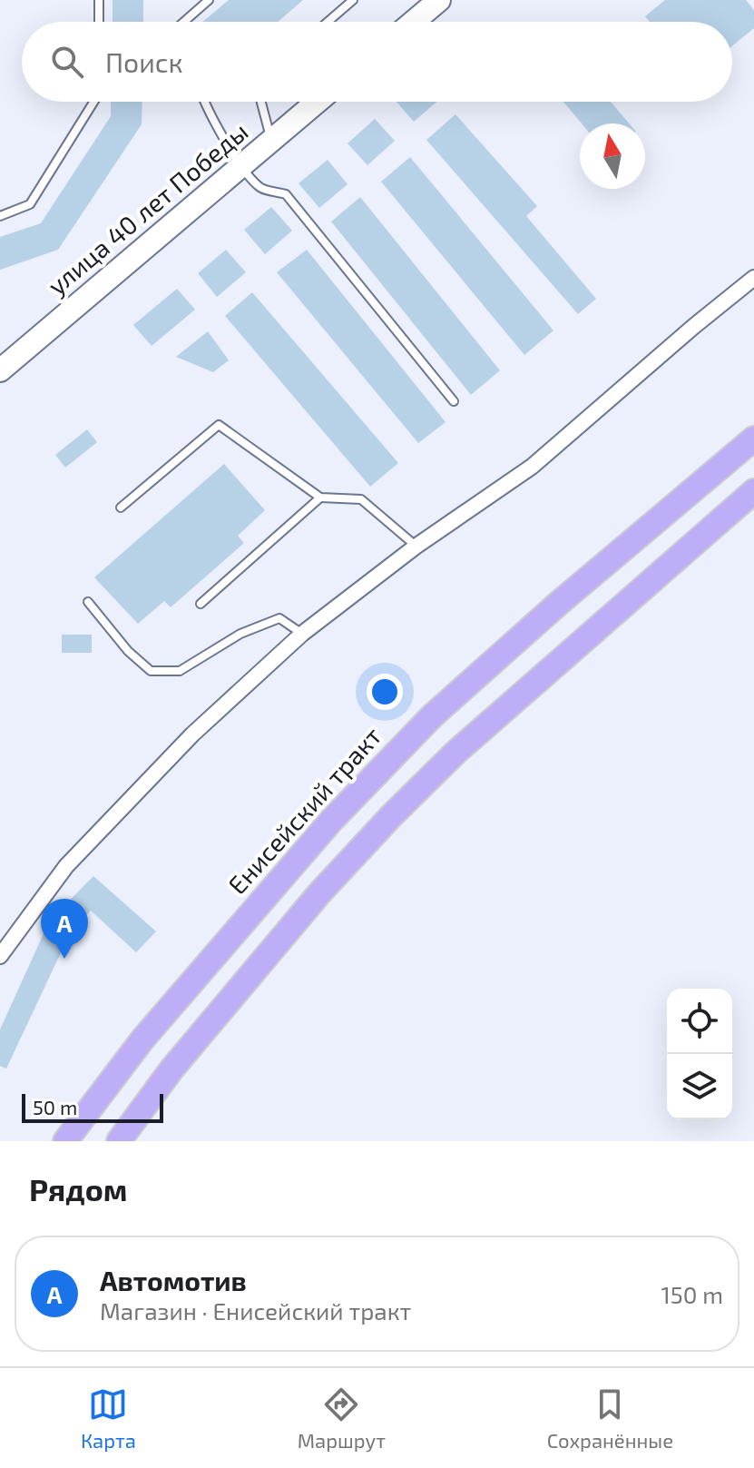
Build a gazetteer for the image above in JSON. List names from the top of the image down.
{
  "streets": {
    "main road": ["Енисейский тракт"],
    "street": ["улица 40 лет Победы"]
  },
  "scale_bar": "50 m",
  "north": "top",
  "page": {
    "search": "Поиск",
    "pins": "A",
    "scale": "50 m",
    "heading": "Рядом",
    "list": [
      {
        "mark": "A",
        "name": "Автомотив",
        "note": "Магазин · Енисейский тракт",
        "value": "150 m"
      }
    ],
    "nav": ["Карта", "Маршрут", "Сохранённые"]
  }
}
